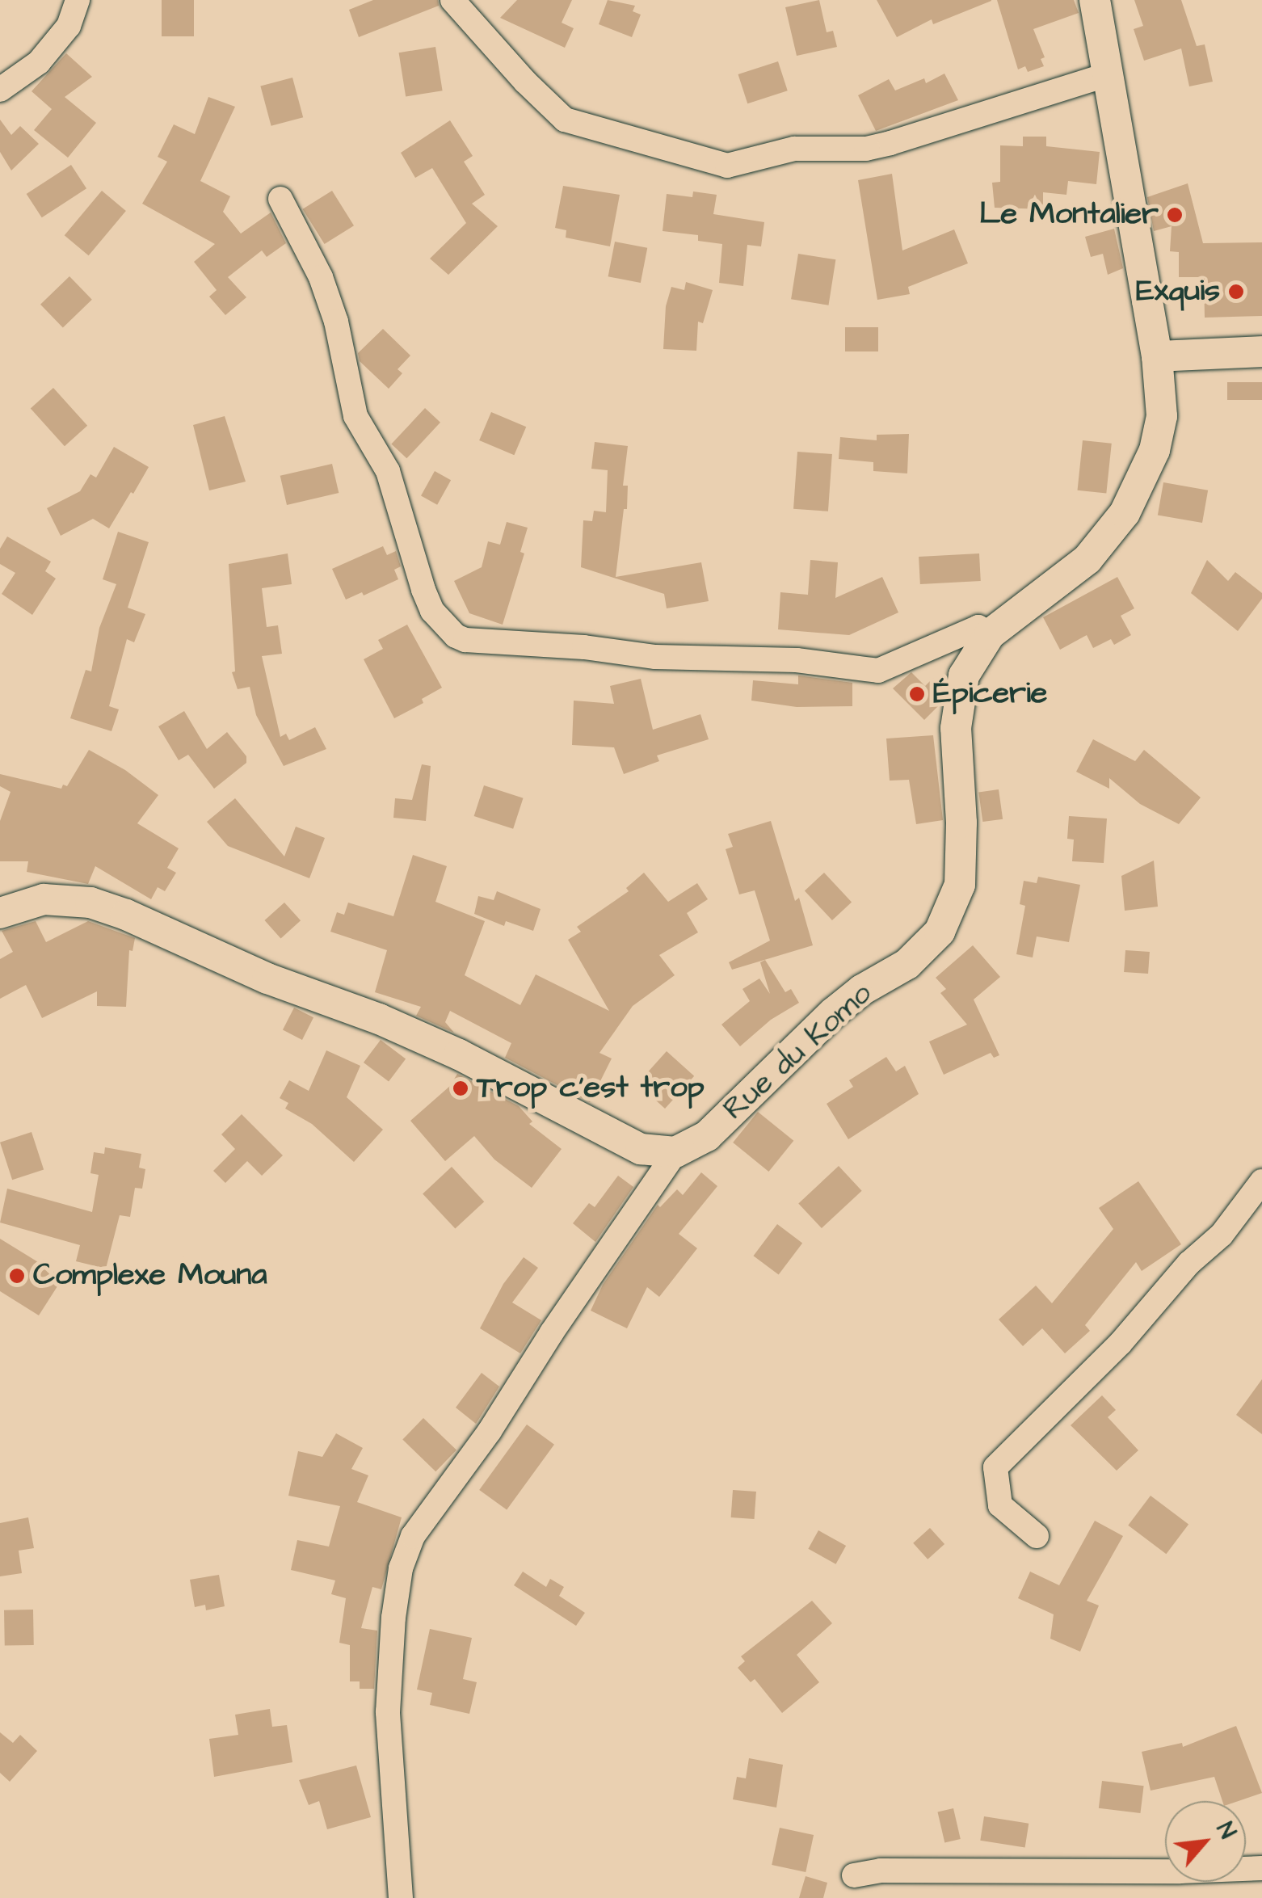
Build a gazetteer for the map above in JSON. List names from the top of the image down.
{
  "streets": {
    "street": ["Rue du Komo"]
  },
  "places": [
    "Le Montalier",
    "Exquis",
    "Épicerie",
    "Trop c'est trop",
    "Complexe Mouna"
  ],
  "north": "top right"
}
